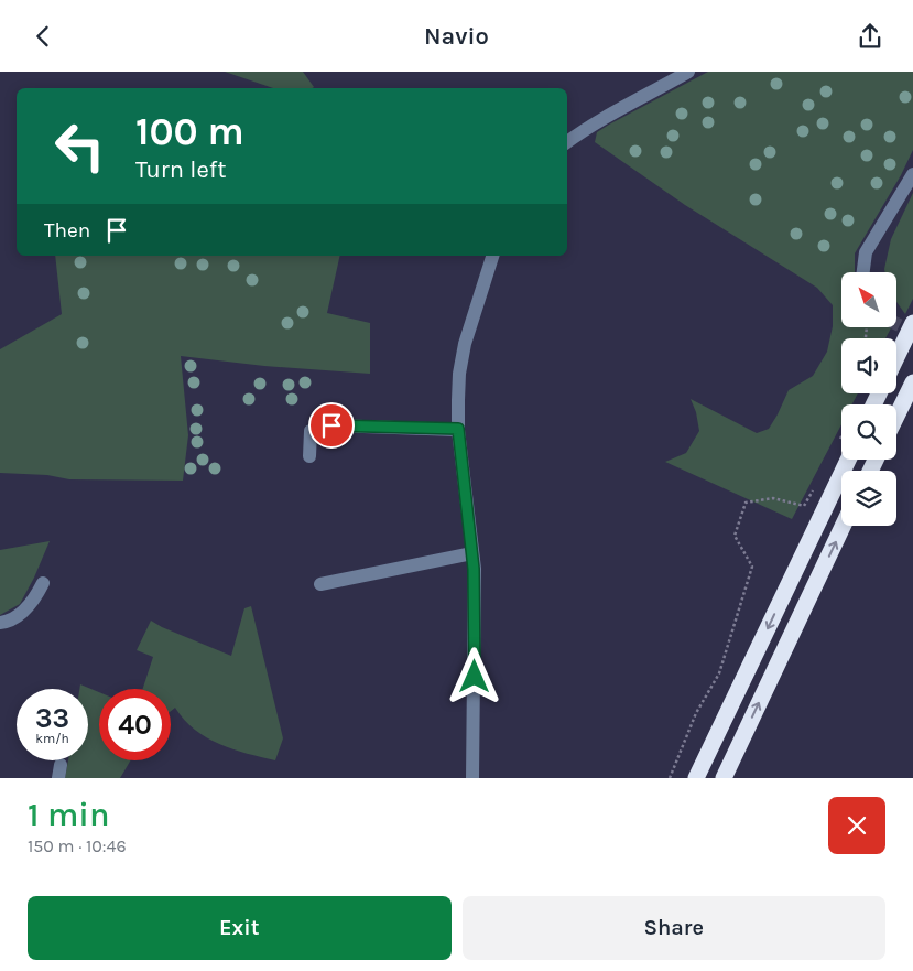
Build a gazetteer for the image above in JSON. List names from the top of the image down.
{
  "north": "top left",
  "page": {
    "header": "Navio",
    "turn": ["100 m", "Turn left"],
    "then": "Then",
    "speed": "33 km/h",
    "limit": "40",
    "heading": ["1 min", "150 m · 10:46"],
    "buttons": ["Exit", "Share"]
  }
}
